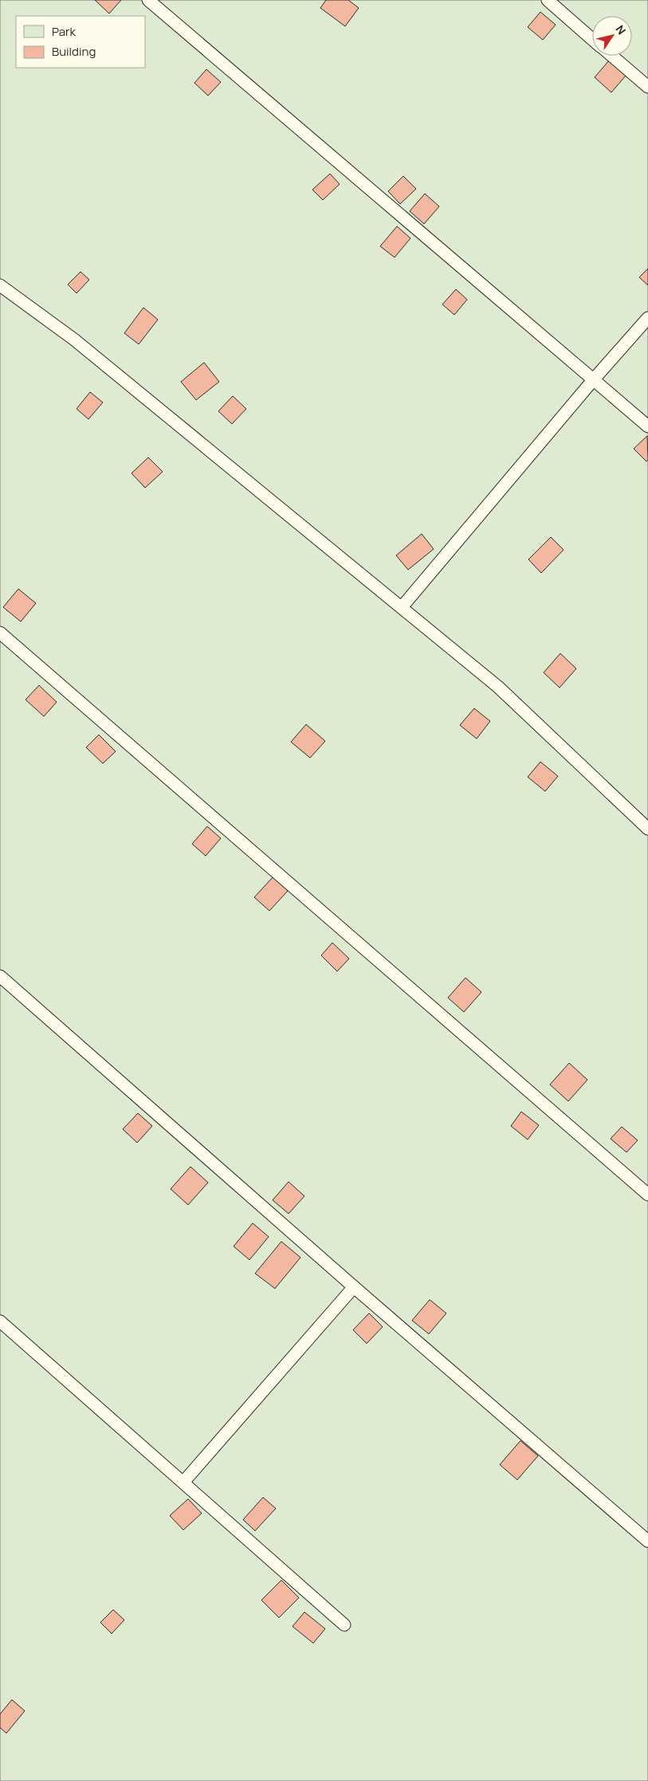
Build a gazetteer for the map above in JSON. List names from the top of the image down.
{
  "legend": ["Park", "Building"],
  "north": "top right"
}
